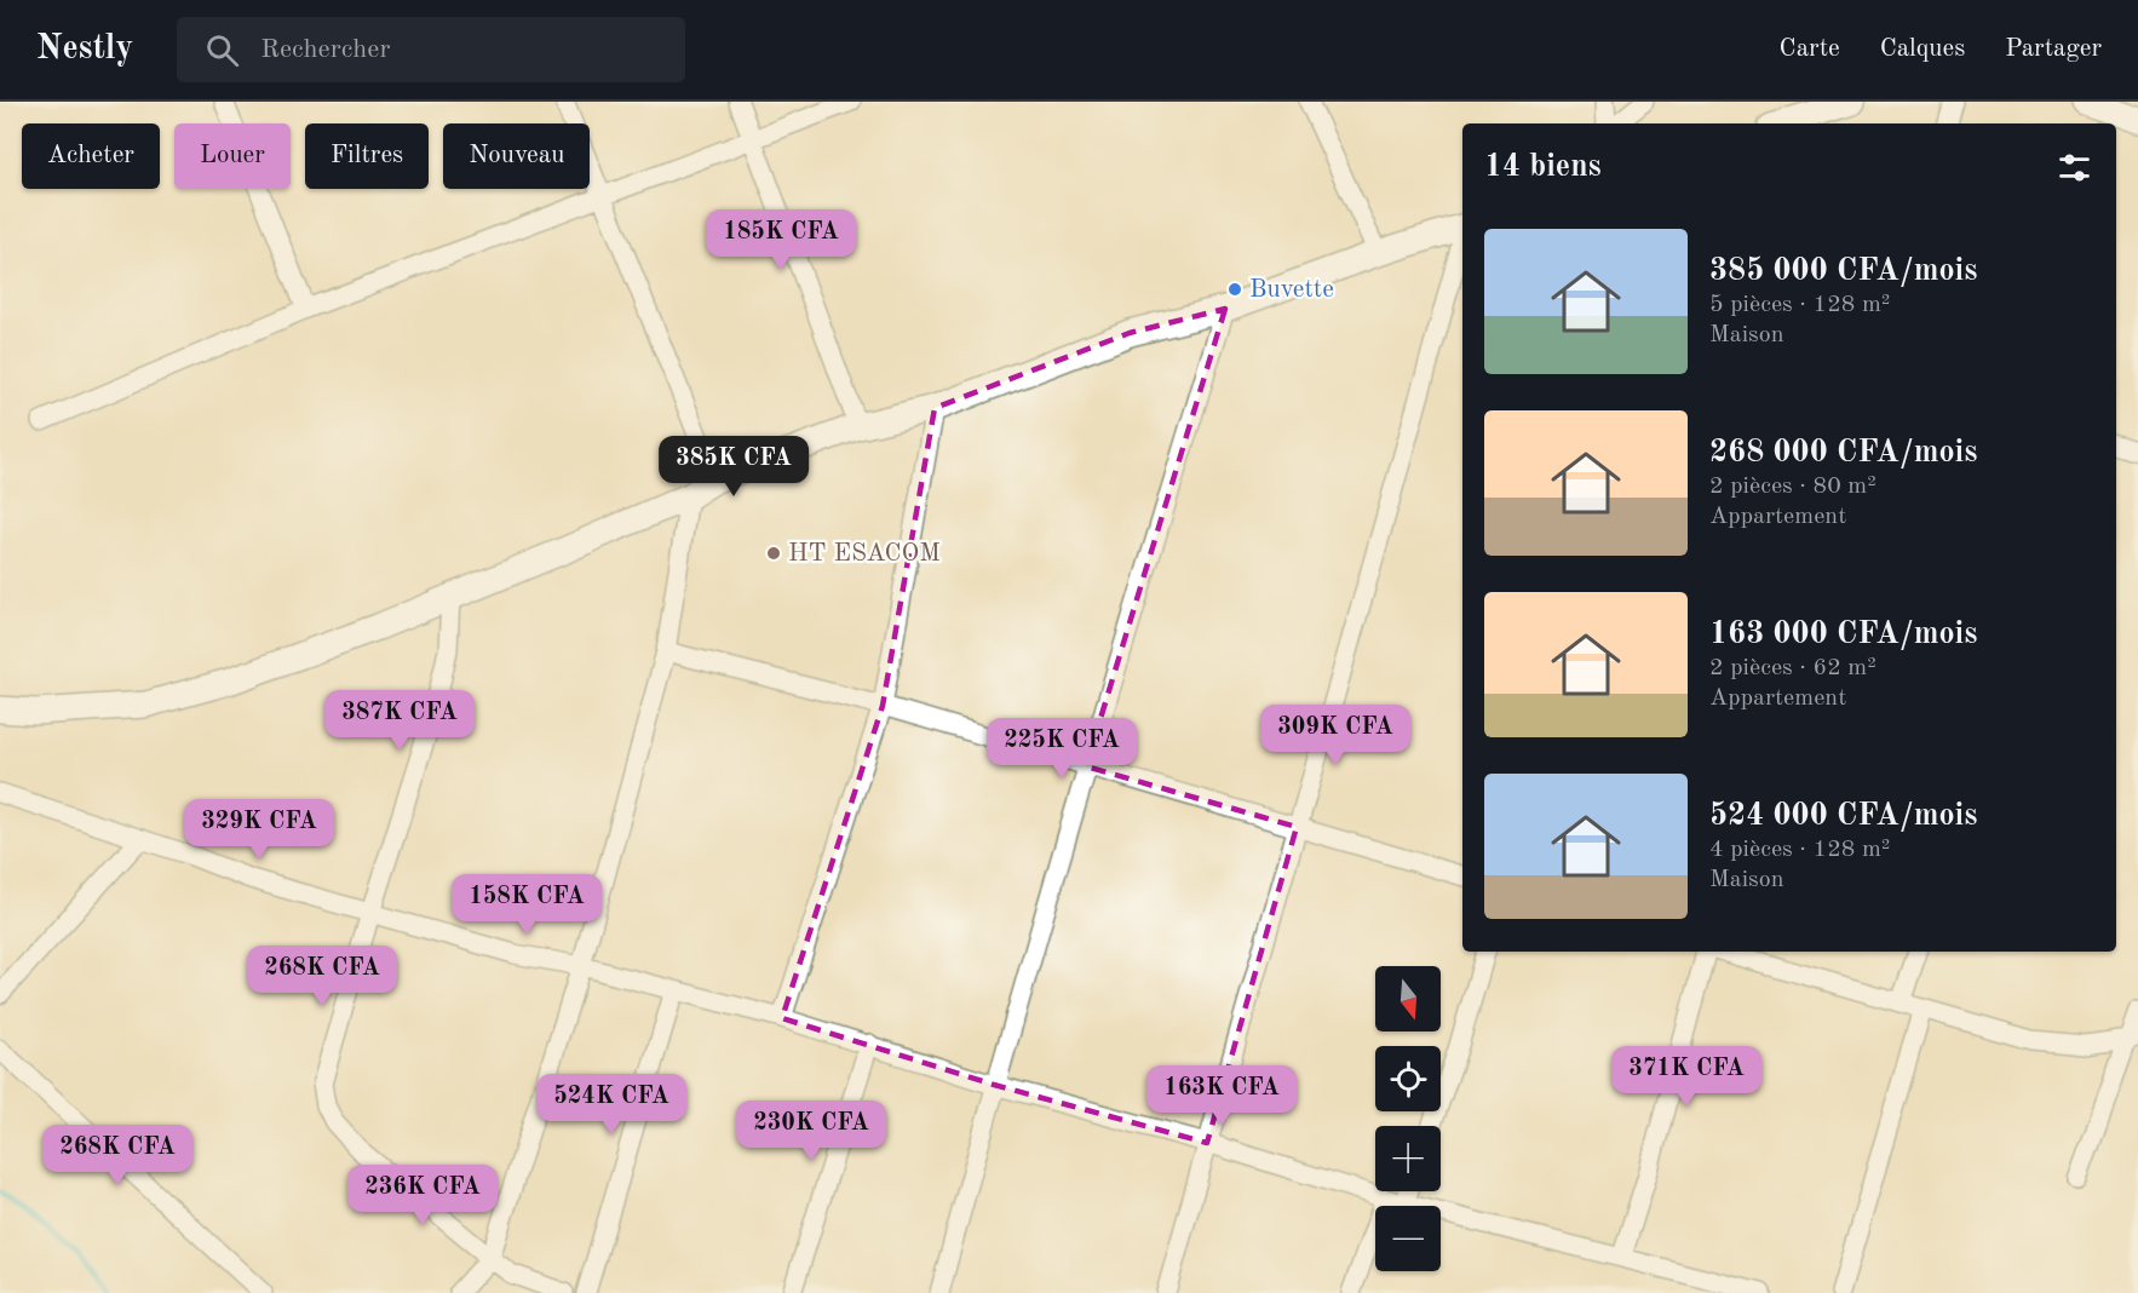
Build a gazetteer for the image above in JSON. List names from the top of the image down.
{
  "places": ["Buvette", "HT ESACOM"],
  "north": "bottom",
  "page": {
    "header": "Nestly",
    "search": "Rechercher",
    "nav": ["Carte", "Calques", "Partager"],
    "chip": [
      "Acheter",
      "Louer",
      "Filtres",
      "Nouveau"
    ],
    "heading": "14 biens",
    "price": [
      "185K CFA",
      "385K CFA",
      "387K CFA",
      "309K CFA",
      "225K CFA",
      "329K CFA",
      "158K CFA",
      "268K CFA",
      "371K CFA",
      "163K CFA",
      "524K CFA",
      "230K CFA",
      "268K CFA",
      "236K CFA"
    ],
    "list": [
      {
        "name": "385 000 CFA/mois",
        "note": "5 pièces · 128 m² · Maison"
      },
      {
        "name": "268 000 CFA/mois",
        "note": "2 pièces · 80 m² · Appartement"
      },
      {
        "name": "163 000 CFA/mois",
        "note": "2 pièces · 62 m² · Appartement"
      },
      {
        "name": "524 000 CFA/mois",
        "note": "4 pièces · 128 m² · Maison"
      }
    ],
    "map_buttons": ["+", "−"]
  }
}
